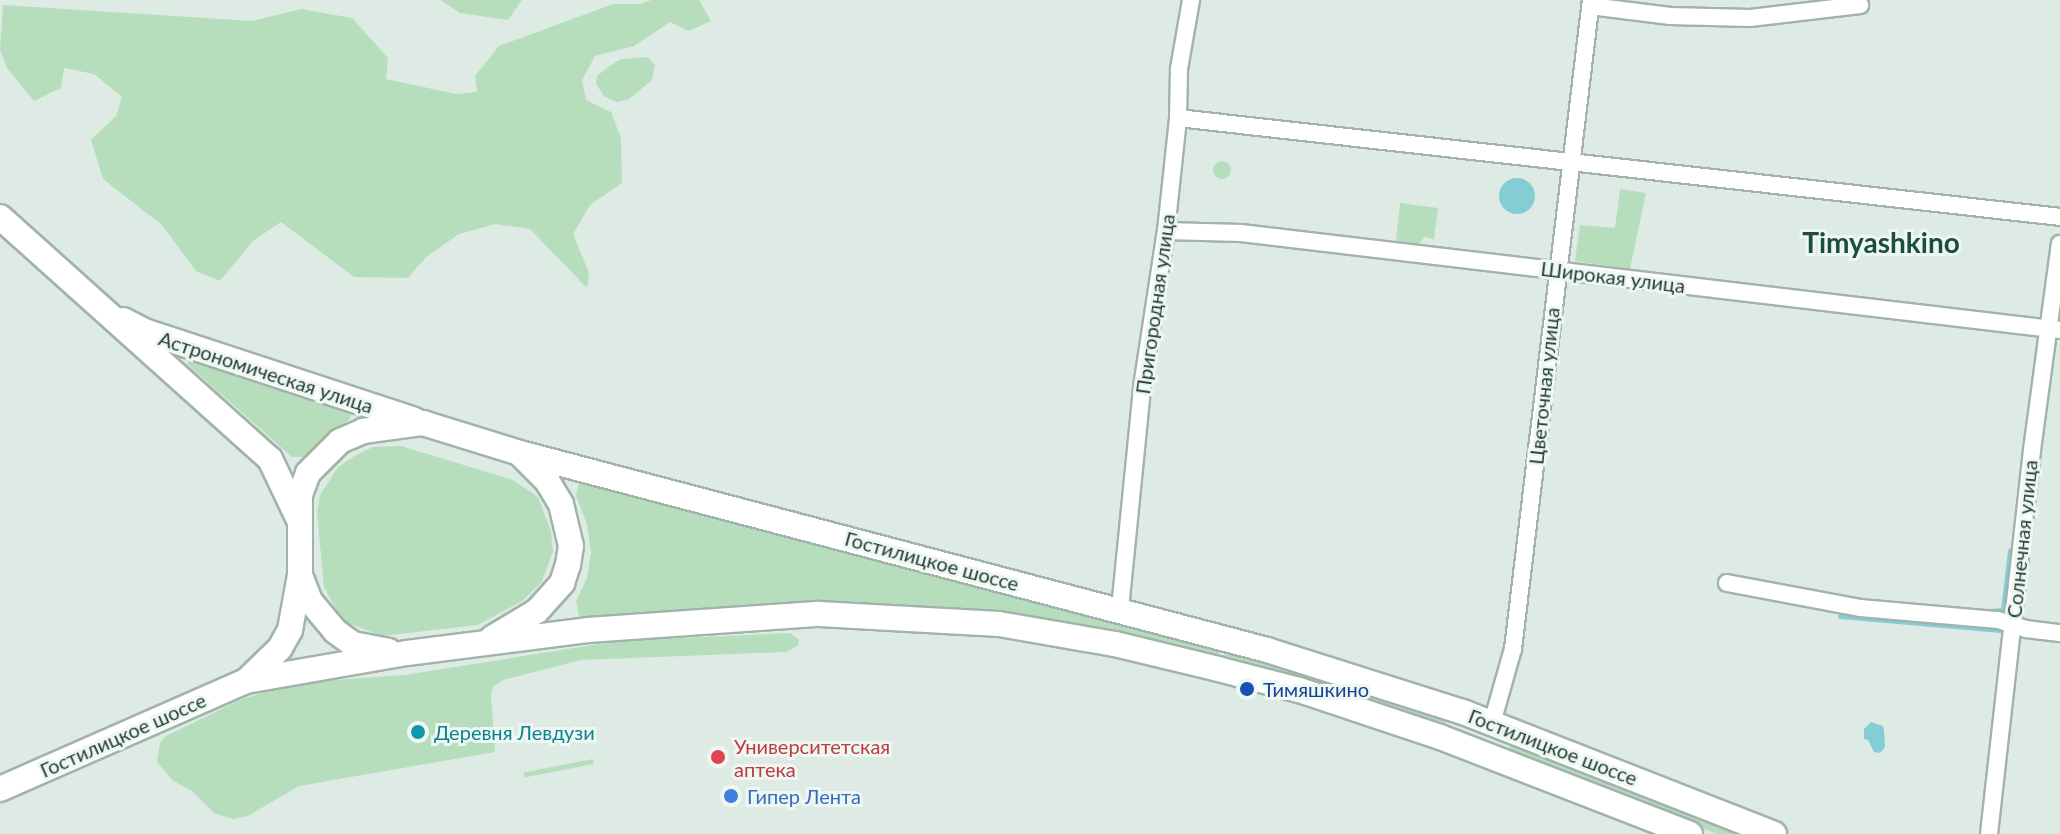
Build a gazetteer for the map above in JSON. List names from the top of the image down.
{
  "streets": {
    "main road": ["Астрономическая улица", "Гостилицкое шоссе"],
    "street": [
      "Широкая улица",
      "Пригородная улица",
      "Цветочная улица",
      "Солнечная улица"
    ]
  },
  "crossings": [
    ["Широкая улица", "Пригородная улица"],
    ["Широкая улица", "Цветочная улица"],
    ["Широкая улица", "Солнечная улица"],
    ["Пригородная улица", "Гостилицкое шоссе"],
    ["Астрономическая улица", "Гостилицкое шоссе"],
    ["Цветочная улица", "Гостилицкое шоссе"]
  ],
  "districts": ["Timyashkino"],
  "places": [
    "Тимяшкино",
    "Деревня Левдузи",
    "Университетская аптека",
    "Гипер Лента"
  ]
}
